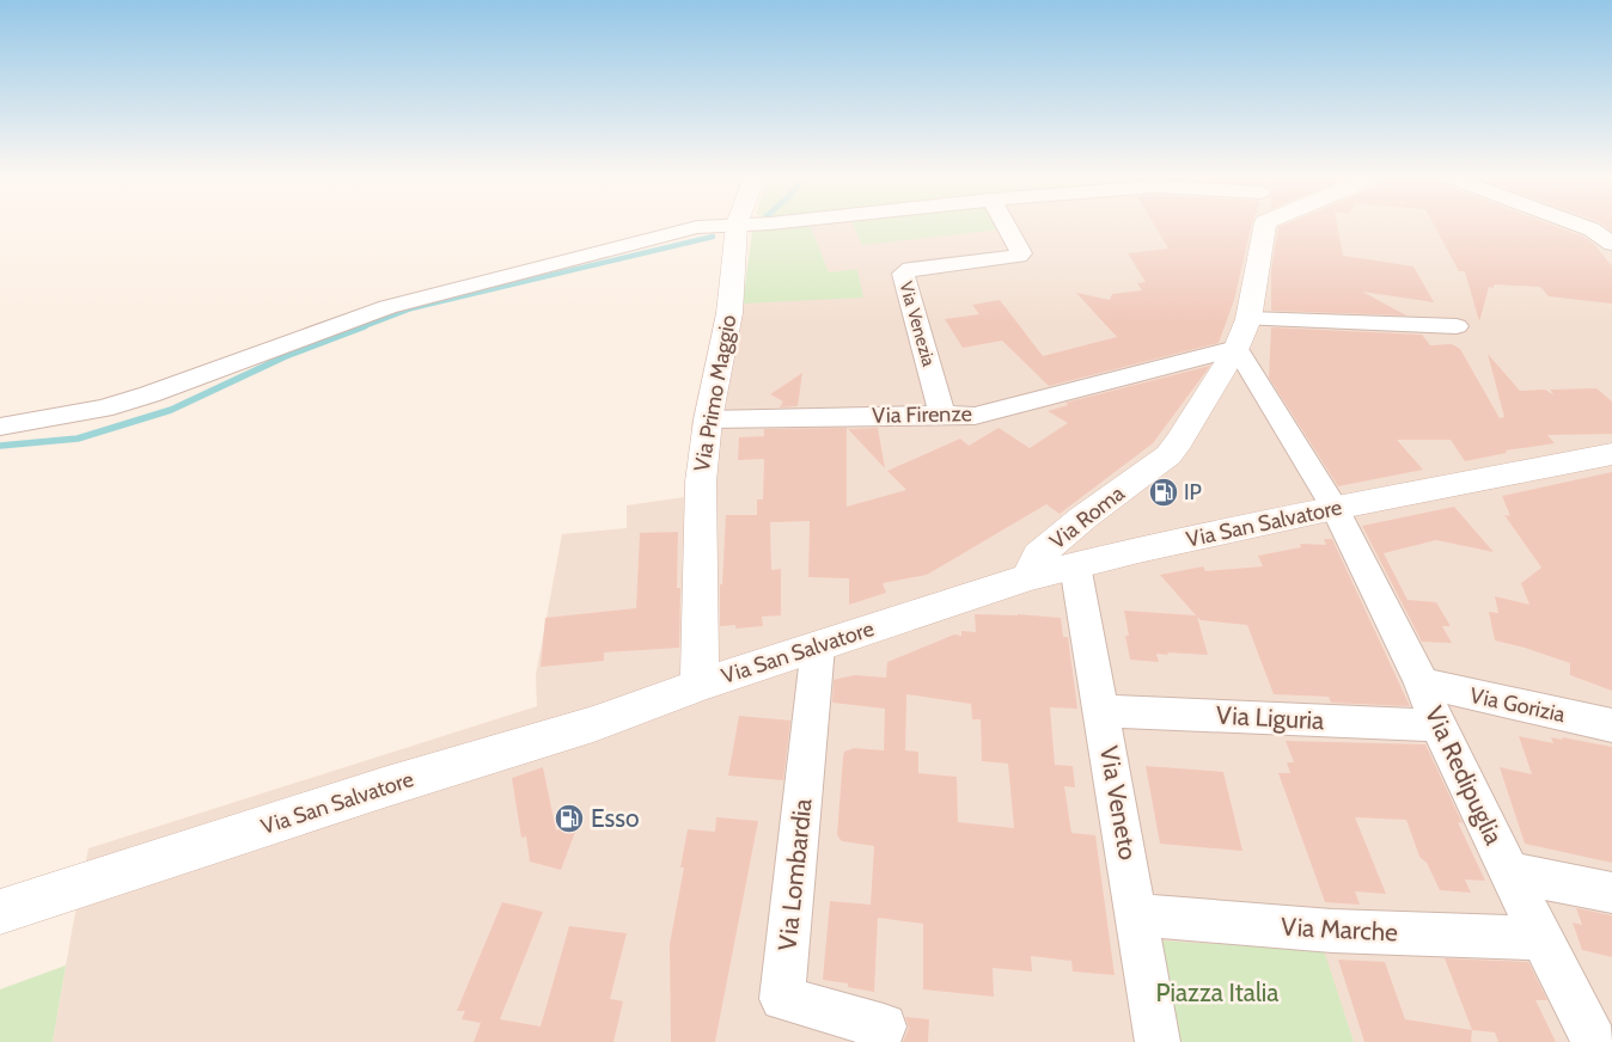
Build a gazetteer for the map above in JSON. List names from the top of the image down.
{
  "streets": {
    "street": [
      "Via Venezia",
      "Via Primo Maggio",
      "Via Firenze",
      "Via Roma",
      "Via San Salvatore",
      "Via Gorizia",
      "Via Liguria",
      "Via Redipuglia",
      "Via Veneto",
      "Via Lombardia",
      "Via Marche"
    ]
  },
  "crossings": [
    ["Via Venezia", "Via Firenze"],
    ["Via Primo Maggio", "Via Firenze"],
    ["Via Primo Maggio", "Via San Salvatore"],
    ["Via Firenze", "Via Roma"],
    ["Via Roma", "Via San Salvatore"],
    ["Via San Salvatore", "Via Redipuglia"],
    ["Via San Salvatore", "Via Veneto"],
    ["Via San Salvatore", "Via Lombardia"],
    ["Via Gorizia", "Via Redipuglia"],
    ["Via Liguria", "Via Redipuglia"],
    ["Via Liguria", "Via Veneto"],
    ["Via Redipuglia", "Via Marche"],
    ["Via Veneto", "Via Marche"]
  ],
  "parks": ["Piazza Italia"],
  "places": {
    "fuel station": ["IP", "Esso"]
  }
}
